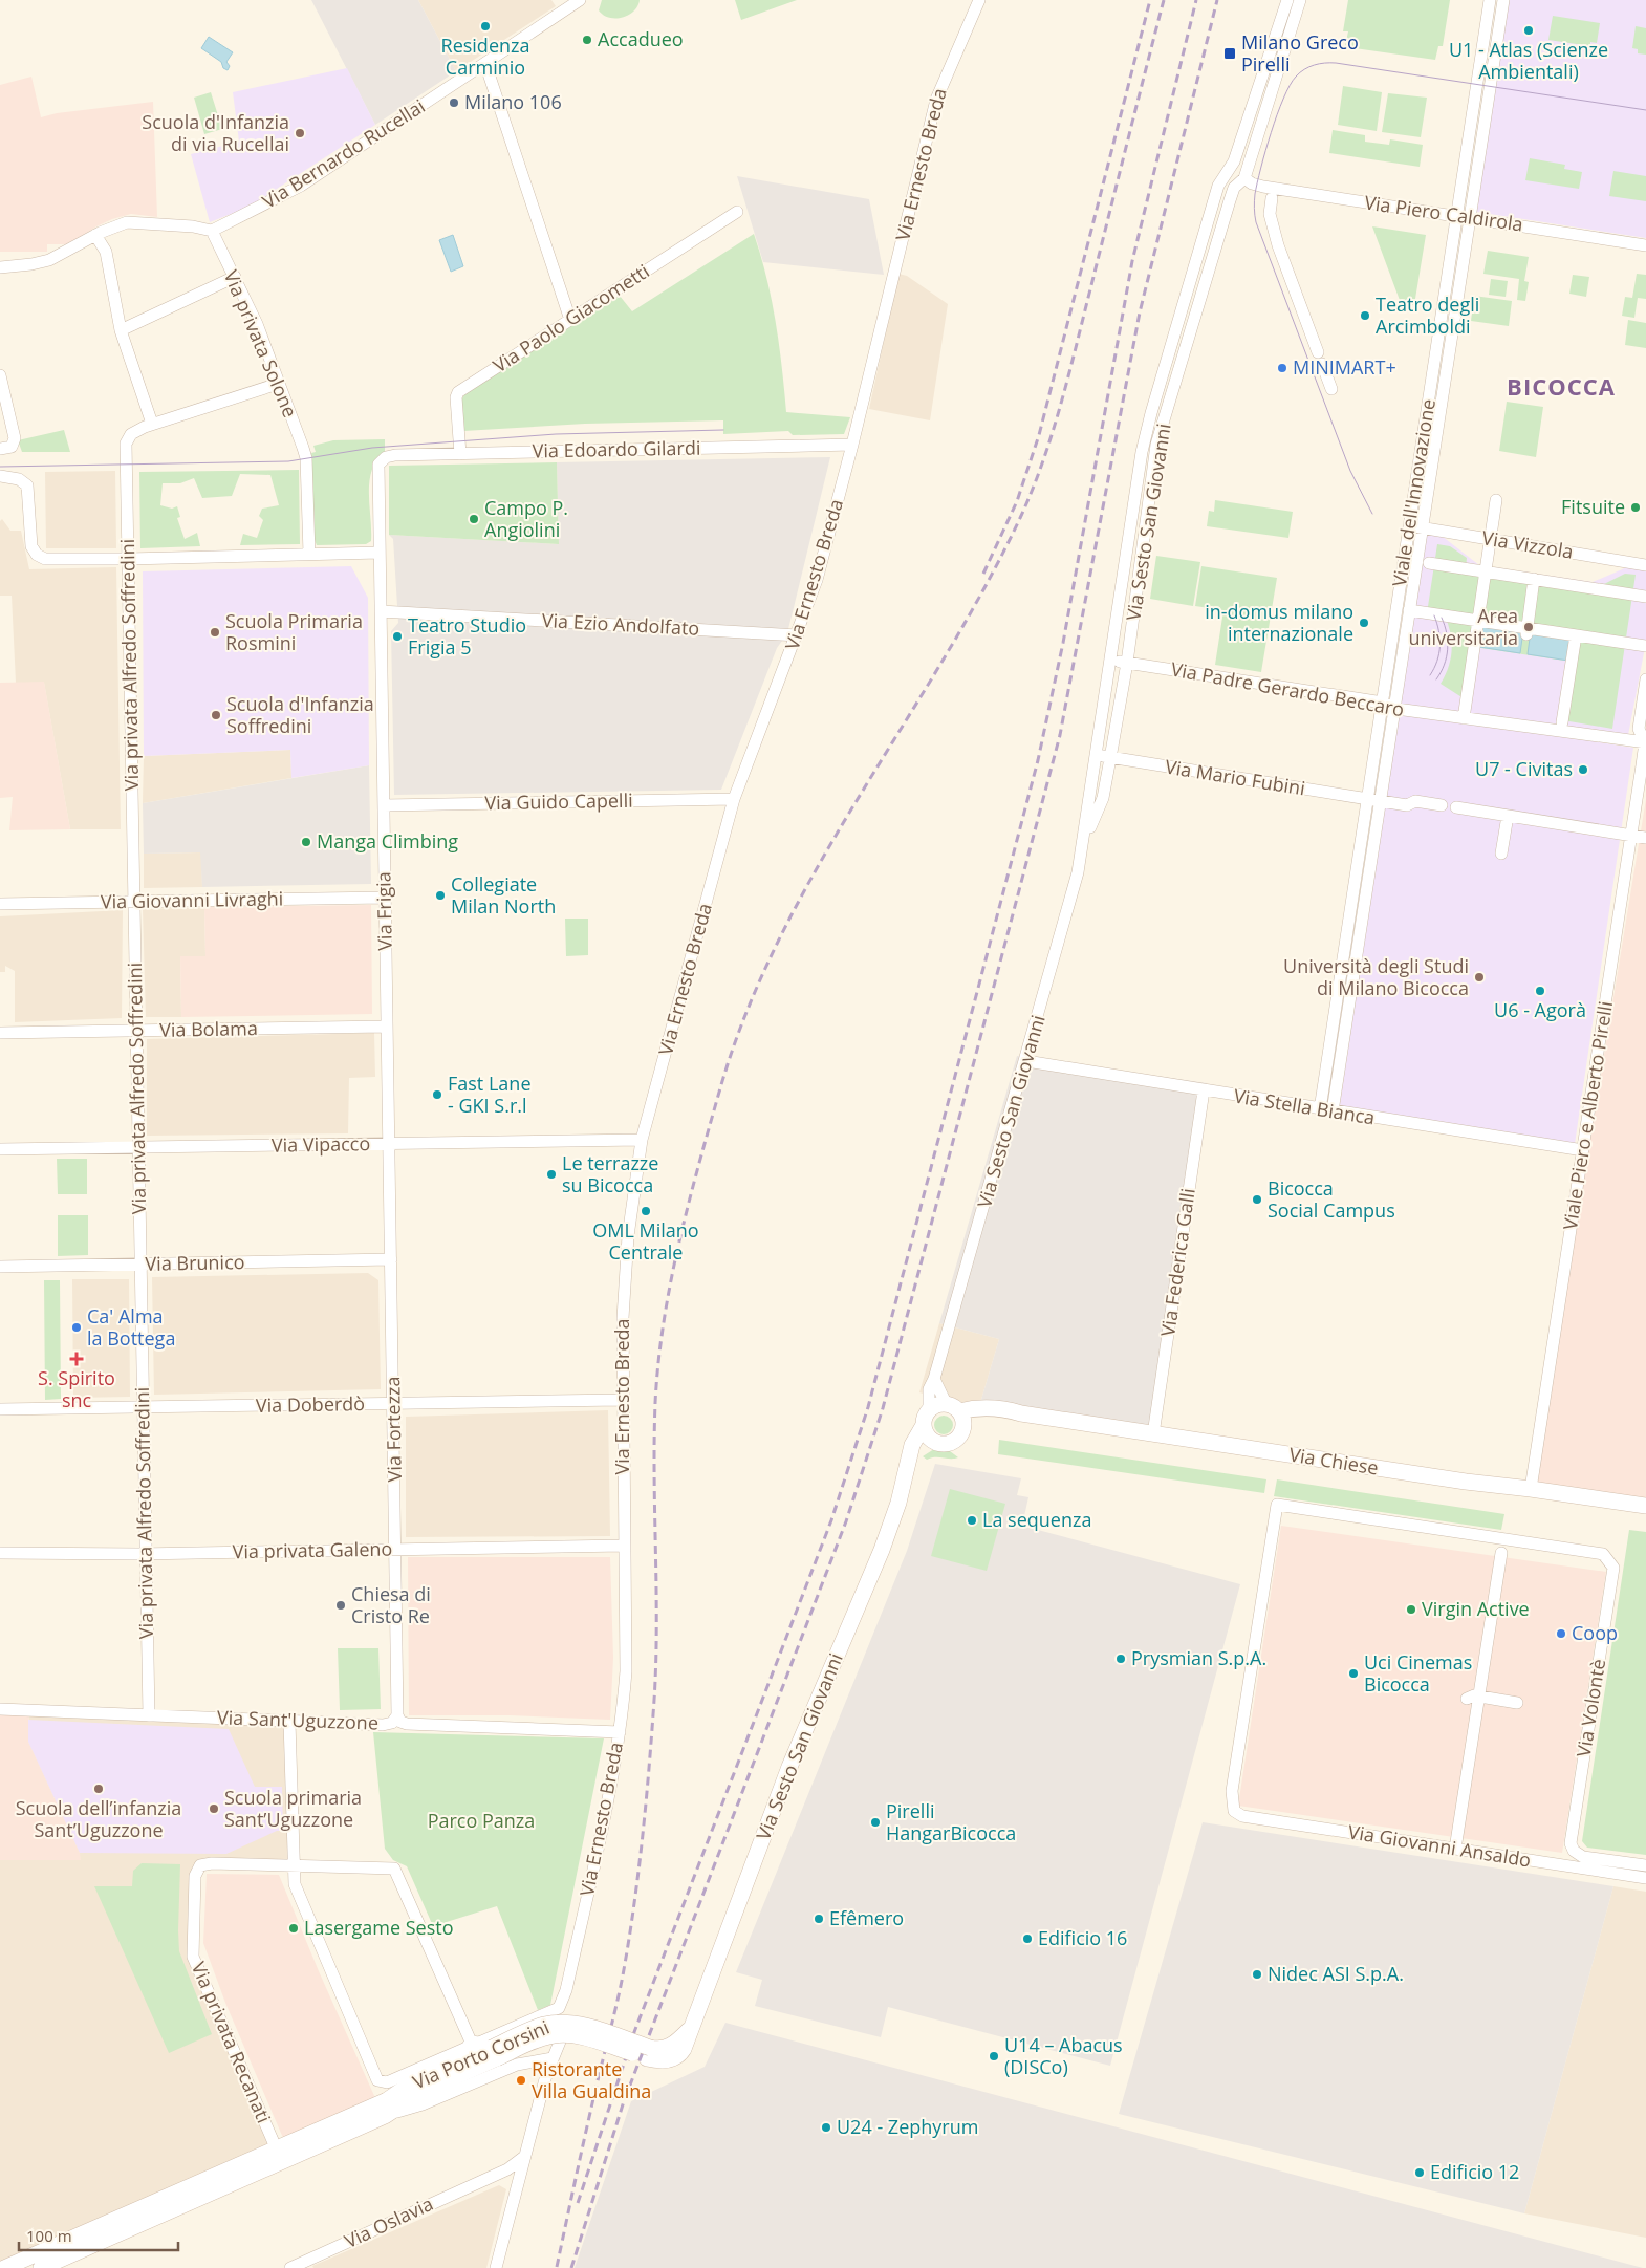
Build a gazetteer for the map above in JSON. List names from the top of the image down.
{
  "streets": {
    "street": [
      "Via Bernardo Rucellai",
      "Via Ernesto Breda",
      "Via Piero Caldirola",
      "Via Paolo Giacometti",
      "Via privata Solone",
      "Via Edoardo Gilardi",
      "Viale dell'Innovazione",
      "Via Sesto San Giovanni",
      "Via Vizzola",
      "Via Ezio Andolfato",
      "Via privata Alfredo Soffredini",
      "Via Padre Gerardo Beccaro",
      "Via Mario Fubini",
      "Via Guido Capelli",
      "Via Giovanni Livraghi",
      "Via Frigia",
      "Via Bolama",
      "Via Stella Bianca",
      "Viale Piero e Alberto Pirelli",
      "Via Vipacco",
      "Via Federica Galli",
      "Via Brunico",
      "Via Doberdò",
      "Via Fortezza",
      "Via Chiese",
      "Via privata Galeno",
      "Via Volontè",
      "Via Sant'Uguzzone",
      "Via Giovanni Ansaldo",
      "Via privata Recanati",
      "Via Porto Corsini",
      "Via Oslavia"
    ]
  },
  "crossings": [
    ["Via Bernardo Rucellai", "Via privata Solone"],
    ["Via Ernesto Breda", "Via Edoardo Gilardi"],
    ["Via Ernesto Breda", "Via Ezio Andolfato"],
    ["Via Ernesto Breda", "Via Guido Capelli"],
    ["Via Ernesto Breda", "Via Vipacco"],
    ["Via Ernesto Breda", "Via Doberdò"],
    ["Via Ernesto Breda", "Via privata Galeno"],
    ["Via Ernesto Breda", "Via Sant'Uguzzone"],
    ["Via Ernesto Breda", "Via Porto Corsini"],
    ["Via Piero Caldirola", "Viale dell'Innovazione"],
    ["Via Piero Caldirola", "Via Sesto San Giovanni"],
    ["Via Paolo Giacometti", "Via Edoardo Gilardi"],
    ["Via Edoardo Gilardi", "Via Frigia"],
    ["Viale dell'Innovazione", "Via Vizzola"],
    ["Viale dell'Innovazione", "Via Padre Gerardo Beccaro"],
    ["Viale dell'Innovazione", "Via Mario Fubini"],
    ["Viale dell'Innovazione", "Via Stella Bianca"],
    ["Via Sesto San Giovanni", "Via Padre Gerardo Beccaro"],
    ["Via Sesto San Giovanni", "Via Mario Fubini"],
    ["Via Sesto San Giovanni", "Via Stella Bianca"],
    ["Via Sesto San Giovanni", "Via Chiese"],
    ["Via Sesto San Giovanni", "Via Porto Corsini"],
    ["Via Ezio Andolfato", "Via Frigia"],
    ["Via privata Alfredo Soffredini", "Via Giovanni Livraghi"],
    ["Via privata Alfredo Soffredini", "Via Bolama"],
    ["Via privata Alfredo Soffredini", "Via Vipacco"],
    ["Via privata Alfredo Soffredini", "Via Brunico"],
    ["Via privata Alfredo Soffredini", "Via Doberdò"],
    ["Via privata Alfredo Soffredini", "Via privata Galeno"],
    ["Via privata Alfredo Soffredini", "Via Sant'Uguzzone"],
    ["Via Padre Gerardo Beccaro", "Viale Piero e Alberto Pirelli"],
    ["Via Guido Capelli", "Via Frigia"],
    ["Via Giovanni Livraghi", "Via Frigia"],
    ["Via Frigia", "Via Bolama"],
    ["Via Frigia", "Via Vipacco"],
    ["Via Frigia", "Via Fortezza"],
    ["Via Stella Bianca", "Viale Piero e Alberto Pirelli"],
    ["Via Stella Bianca", "Via Federica Galli"],
    ["Viale Piero e Alberto Pirelli", "Via Chiese"],
    ["Via Vipacco", "Via Fortezza"],
    ["Via Federica Galli", "Via Chiese"],
    ["Via Brunico", "Via Fortezza"],
    ["Via Doberdò", "Via Fortezza"],
    ["Via Fortezza", "Via privata Galeno"],
    ["Via Fortezza", "Via Sant'Uguzzone"],
    ["Via Volontè", "Via Giovanni Ansaldo"],
    ["Via privata Recanati", "Via Porto Corsini"]
  ],
  "districts": ["BICOCCA"],
  "parks": ["Parco Panza"],
  "places": {
    "other": [
      "Residenza Carminio",
      "U1 - Atlas (Scienze Ambientali)",
      "Accadueo",
      "Milano 106",
      "Scuola d'Infanzia di via Rucellai",
      "Teatro degli Arcimboldi",
      "MINIMART+",
      "Fitsuite",
      "Campo P. Angiolini",
      "in-domus milano internazionale",
      "Area universitaria",
      "Scuola Primaria Rosmini",
      "Teatro Studio Frigia 5",
      "Scuola d'Infanzia Soffredini",
      "U7 - Civitas",
      "Manga Climbing",
      "Collegiate Milan North",
      "Università degli Studi di Milano Bicocca",
      "U6 - Agorà",
      "Fast Lane - GKI S.r.l",
      "Le terrazze su Bicocca",
      "Bicocca Social Campus",
      "OML Milano Centrale",
      "Ca' Alma la Bottega",
      "La sequenza",
      "Chiesa di Cristo Re",
      "Virgin Active",
      "Coop",
      "Prysmian S.p.A.",
      "Uci Cinemas Bicocca",
      "Scuola dell’infanzia Sant’Uguzzone",
      "Scuola primaria Sant’Uguzzone",
      "Pirelli HangarBicocca",
      "Efêmero",
      "Lasergame Sesto",
      "Edificio 16",
      "Nidec ASI S.p.A.",
      "U14 – Abacus (DISCo)",
      "Ristorante Villa Gualdina",
      "U24 - Zephyrum",
      "Edificio 12"
    ],
    "transit": ["Milano Greco Pirelli"],
    "health": ["S. Spirito snc"]
  },
  "scale_bar": "100 m"
}
